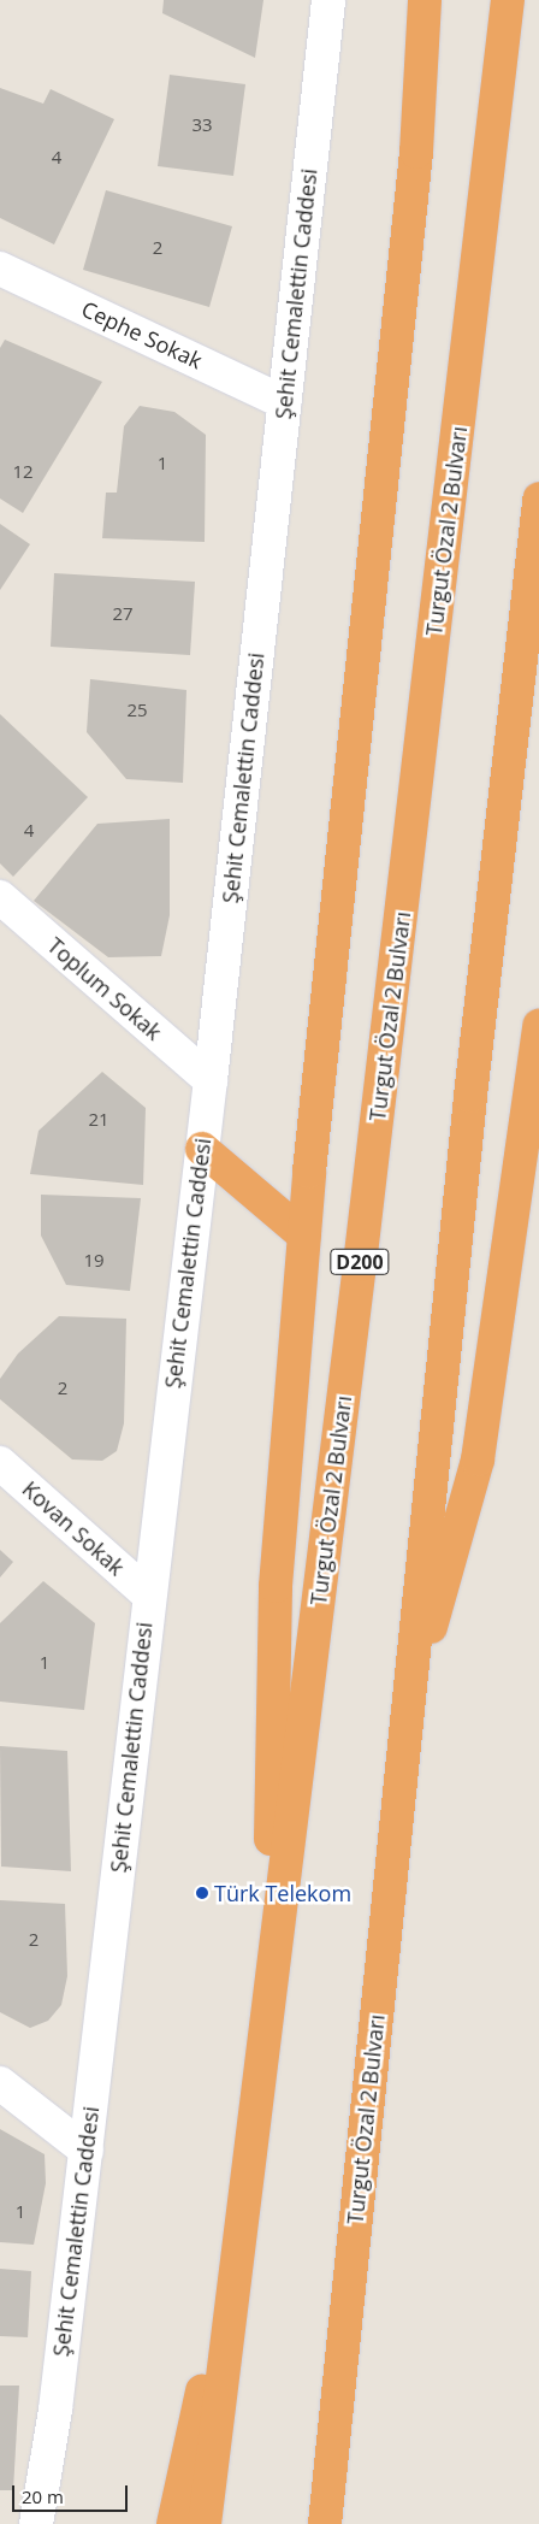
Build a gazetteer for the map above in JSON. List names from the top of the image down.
{
  "streets": {
    "highway": ["Turgut Özal 2 Bulvarı", "D200"],
    "street": [
      "Şehit Cemalettin Caddesi",
      "Cephe Sokak",
      "Toplum Sokak",
      "Kovan Sokak"
    ]
  },
  "crossings": [
    ["Şehit Cemalettin Caddesi", "Cephe Sokak"],
    ["Şehit Cemalettin Caddesi", "Toplum Sokak"],
    ["Şehit Cemalettin Caddesi", "Kovan Sokak"]
  ],
  "places": ["Türk Telekom"],
  "house_numbers": [
    "33",
    "4",
    "2",
    "1",
    "12",
    "27",
    "25",
    "4",
    "21",
    "19",
    "2",
    "1",
    "2",
    "1"
  ],
  "scale_bar": "20 m"
}
